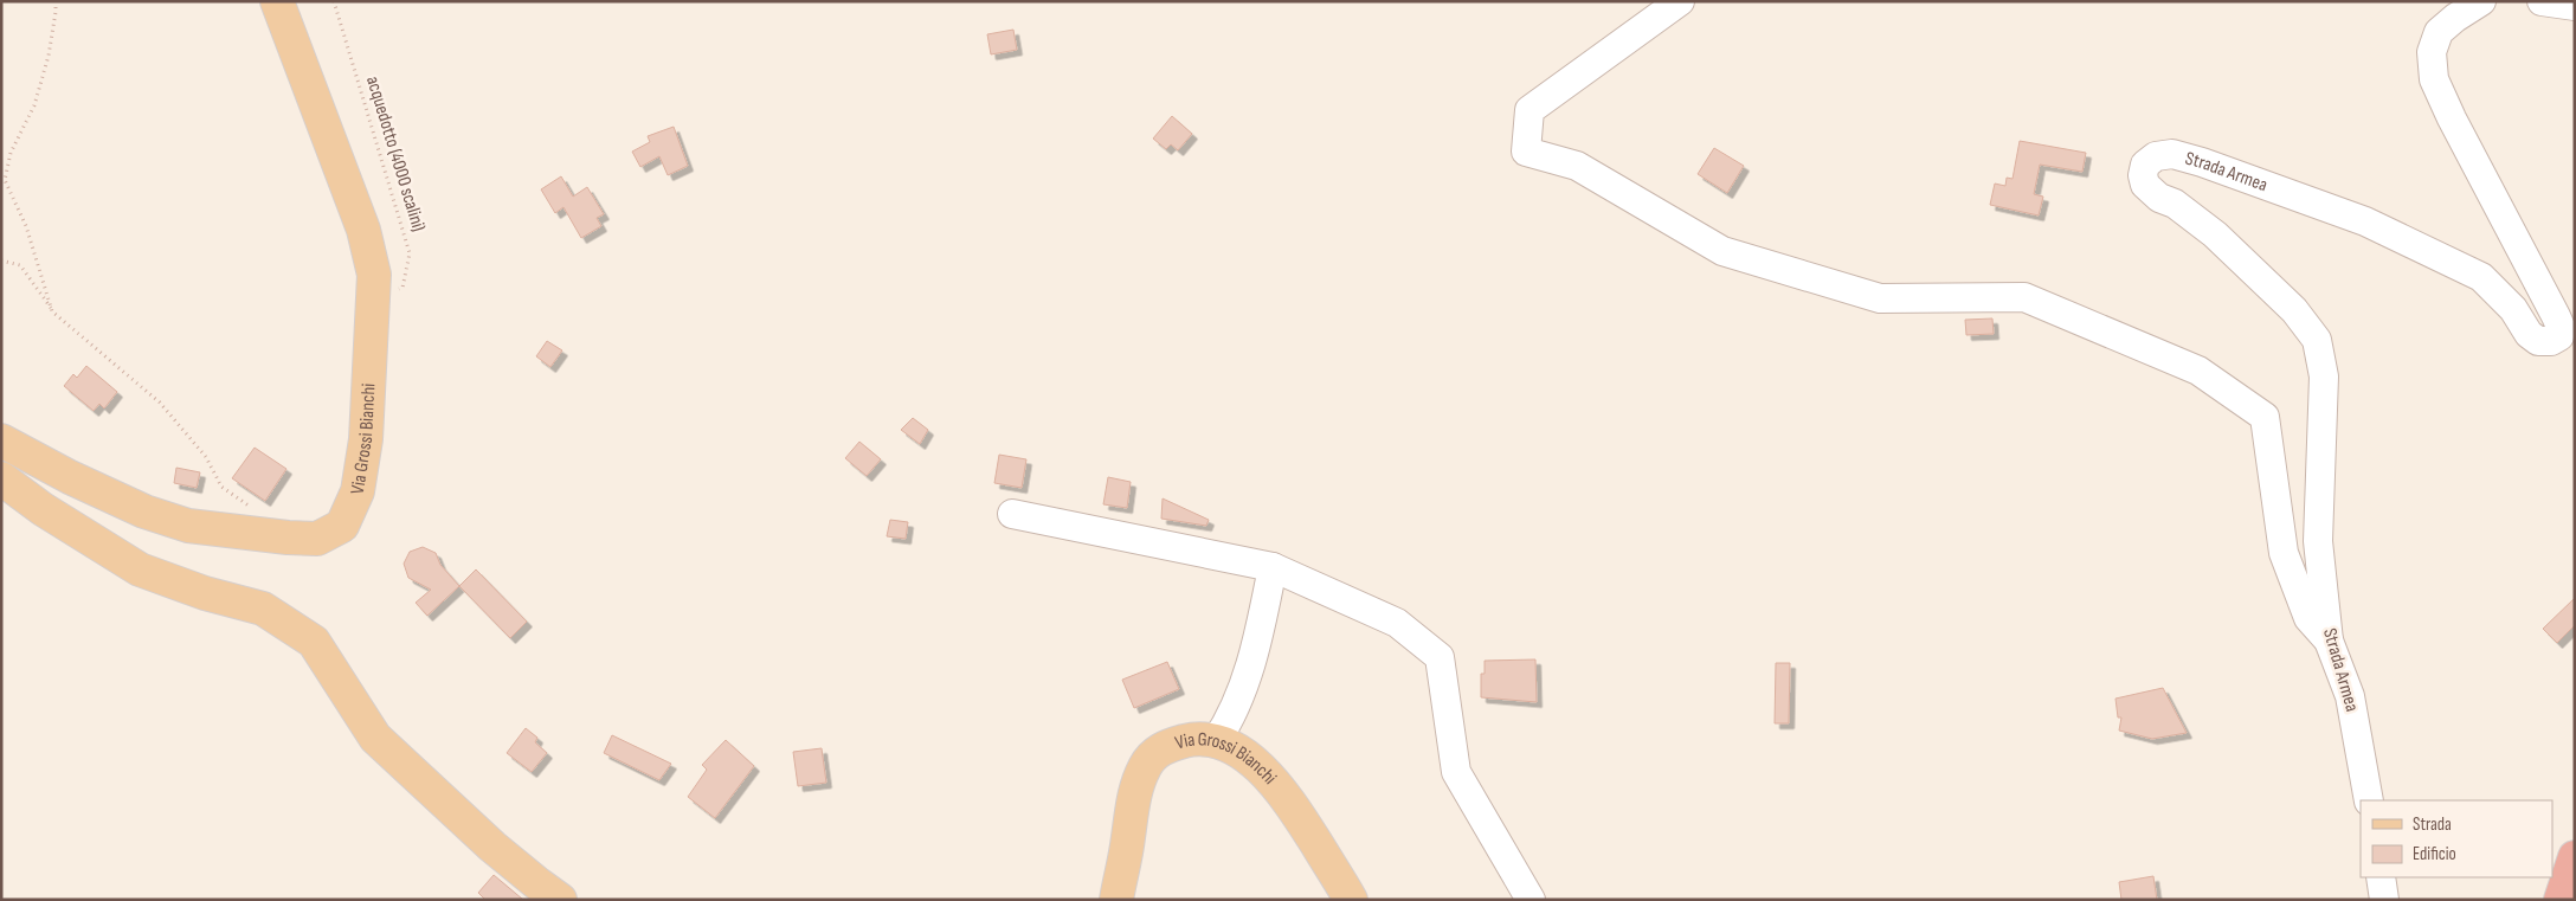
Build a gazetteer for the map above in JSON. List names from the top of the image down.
{
  "streets": {
    "main road": ["Via Grossi Bianchi"],
    "street": ["Strada Armea"],
    "path": ["acquedotto (4000 scalini)"]
  },
  "crossings": [
    ["acquedotto (4000 scalini)", "Via Grossi Bianchi"]
  ],
  "legend": ["Strada", "Edificio"]
}
